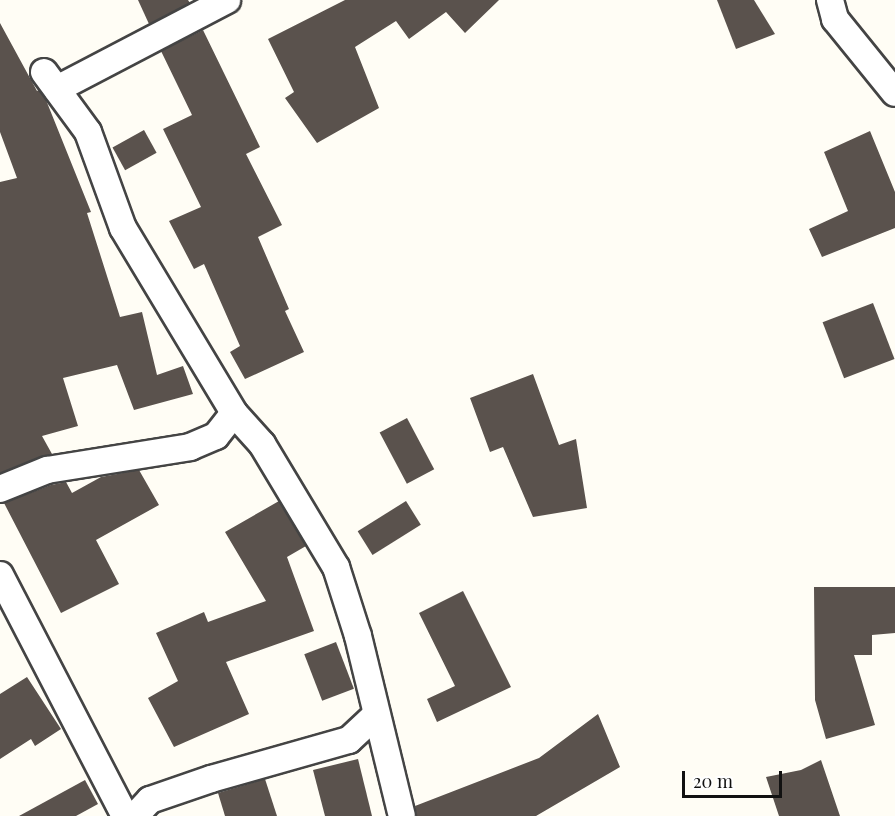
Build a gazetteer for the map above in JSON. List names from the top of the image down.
{
  "scale_bar": "20 m"
}
